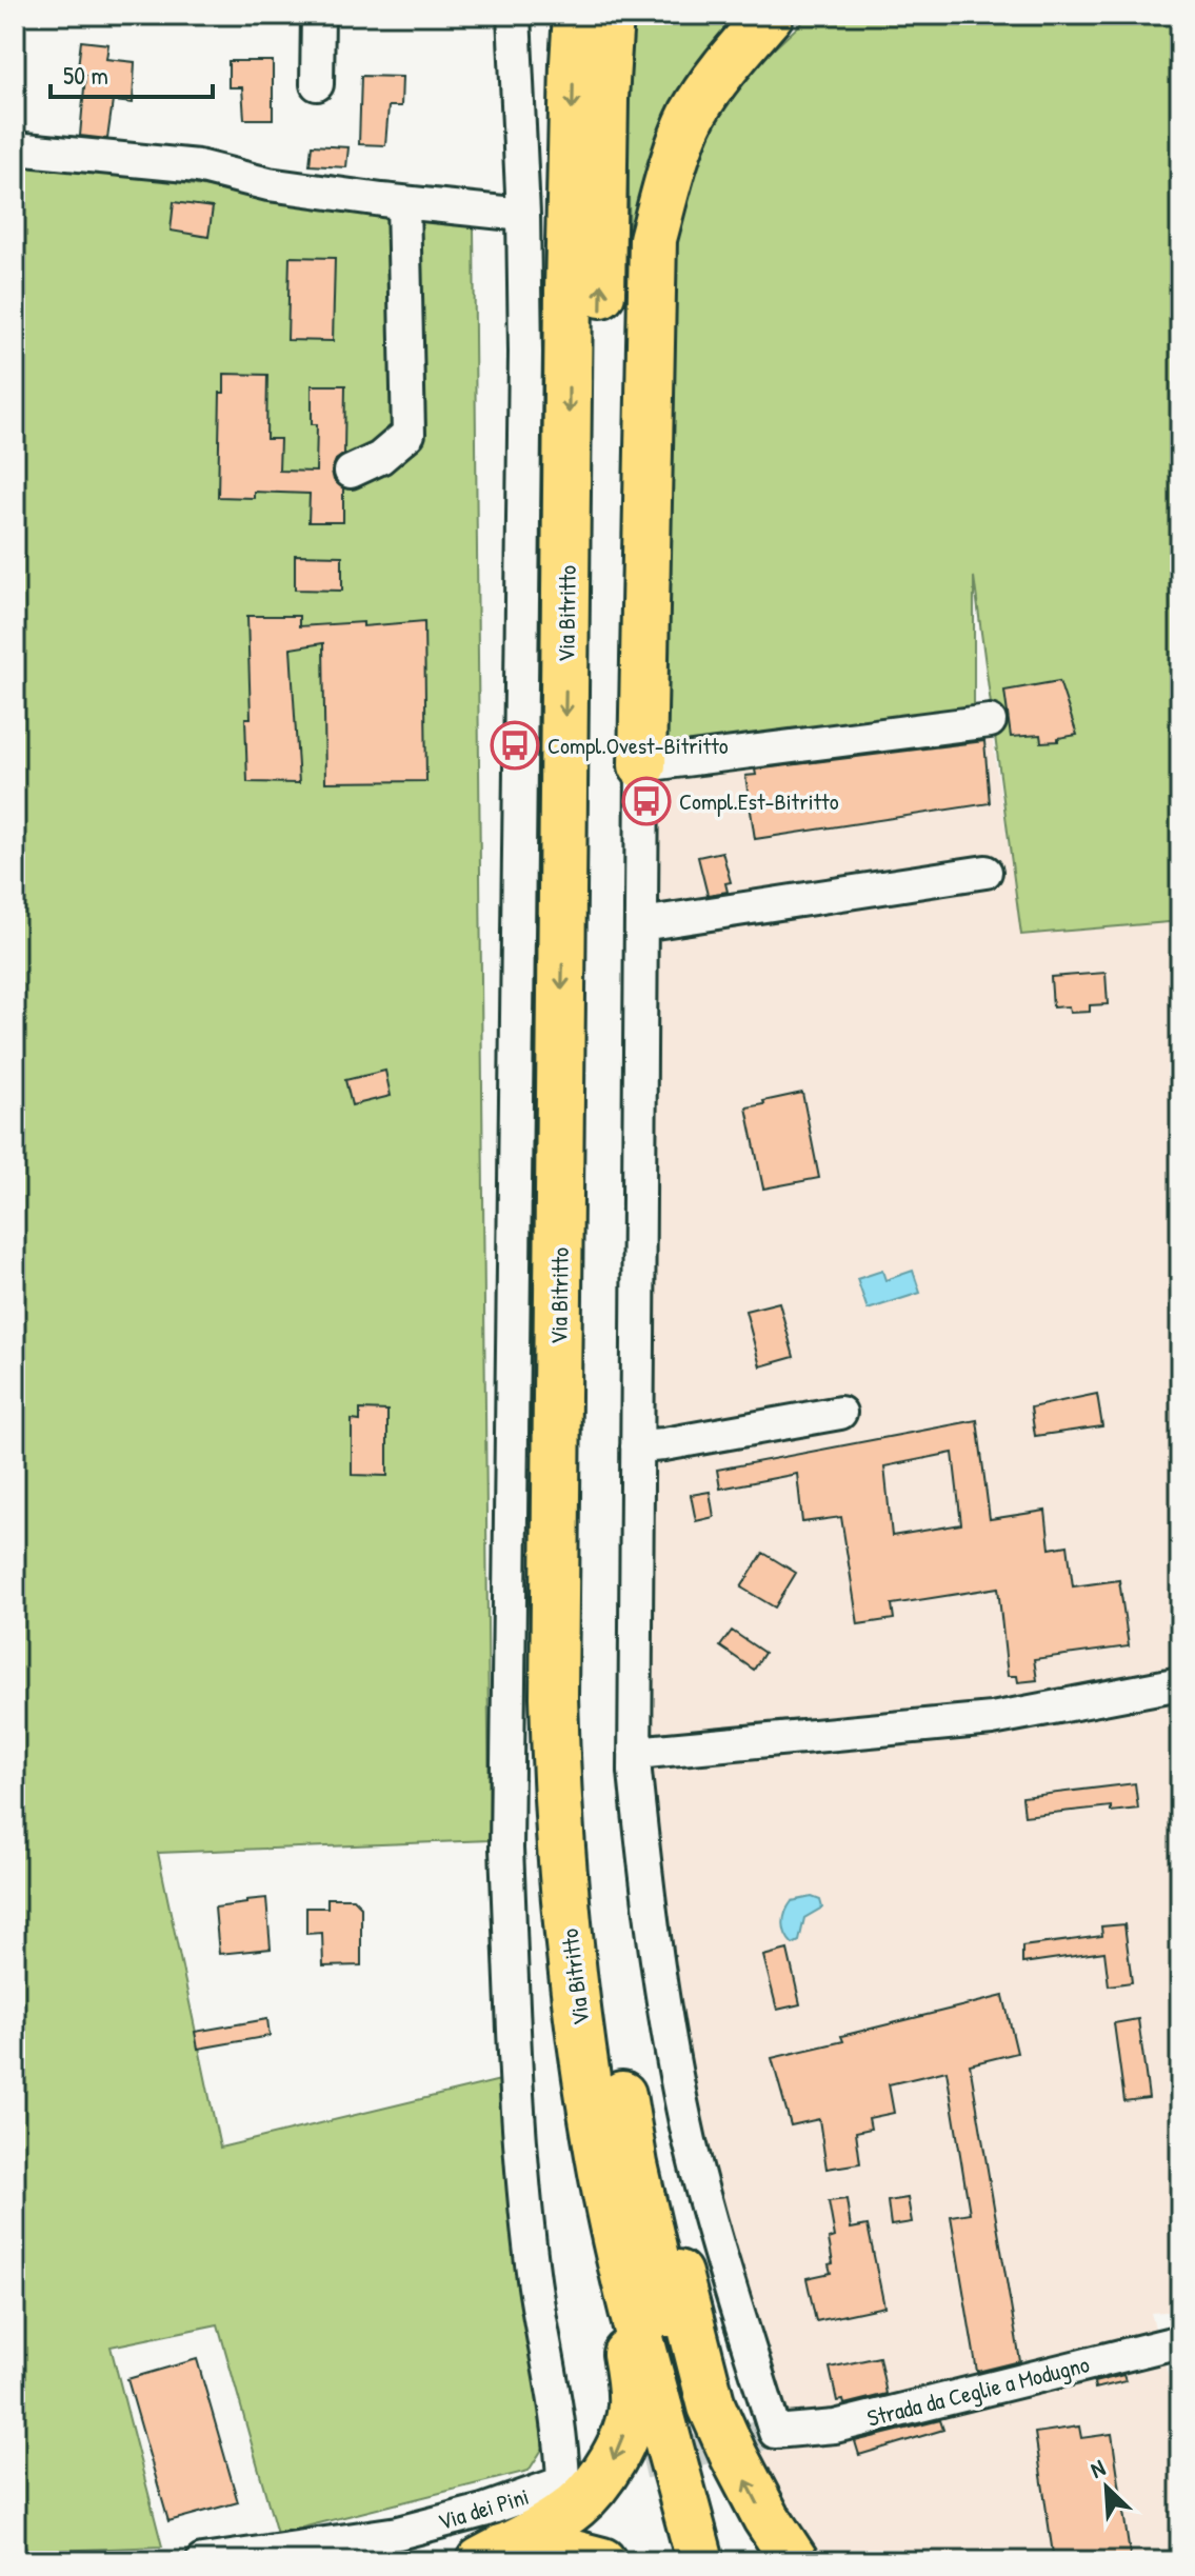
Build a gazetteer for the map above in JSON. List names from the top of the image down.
{
  "streets": {
    "highway": ["Via Bitritto"],
    "street": ["Strada da Ceglie a Modugno", "Via dei Pini"]
  },
  "places": {
    "bus stop": ["Compl.Ovest-Bitritto", "Compl.Est-Bitritto"]
  },
  "scale_bar": "50 m",
  "north": "top left"
}
